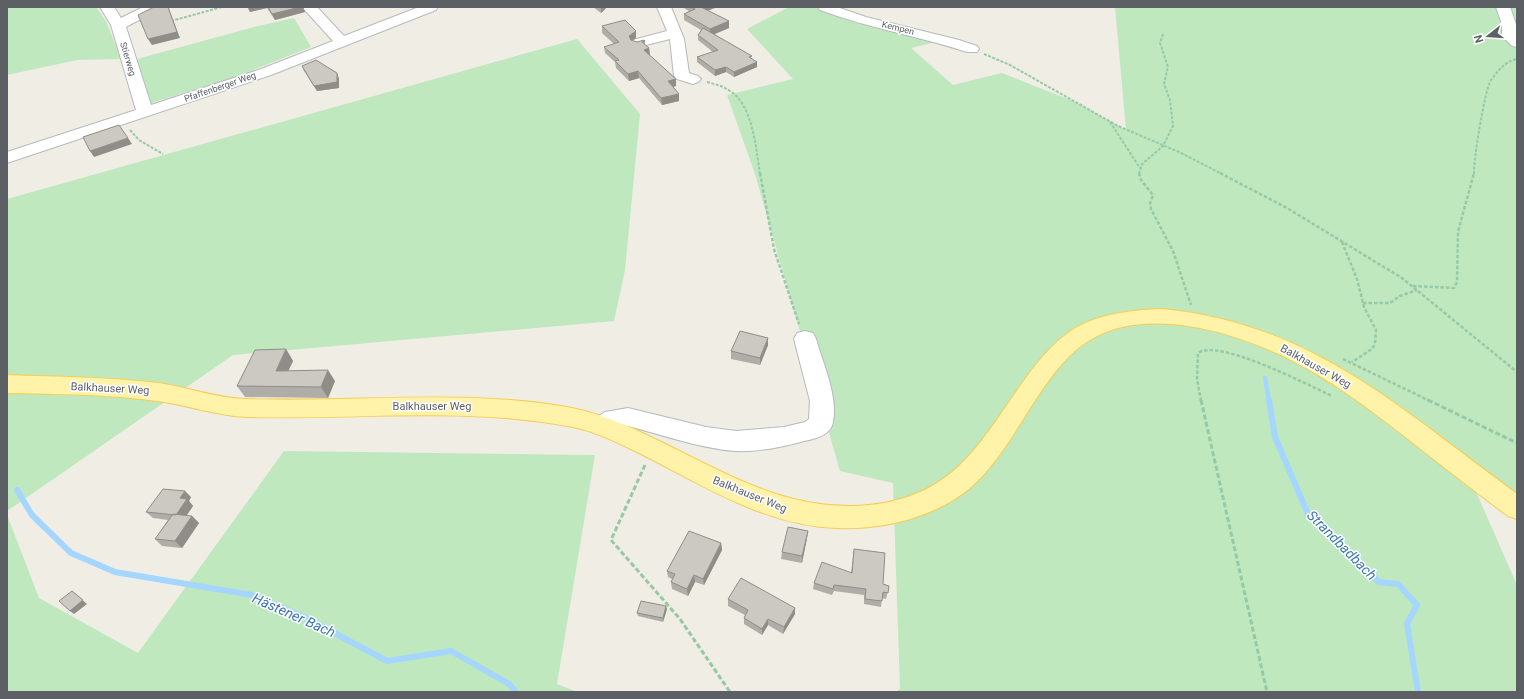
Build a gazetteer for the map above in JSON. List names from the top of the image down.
{
  "streets": {
    "main road": ["Balkhauser Weg"],
    "street": ["Kempen", "Stierweg", "Pfaffenberger Weg"]
  },
  "crossings": [
    ["Stierweg", "Pfaffenberger Weg"]
  ],
  "water": ["Strandbadbach", "Hästener Bach"],
  "north": "left"
}
